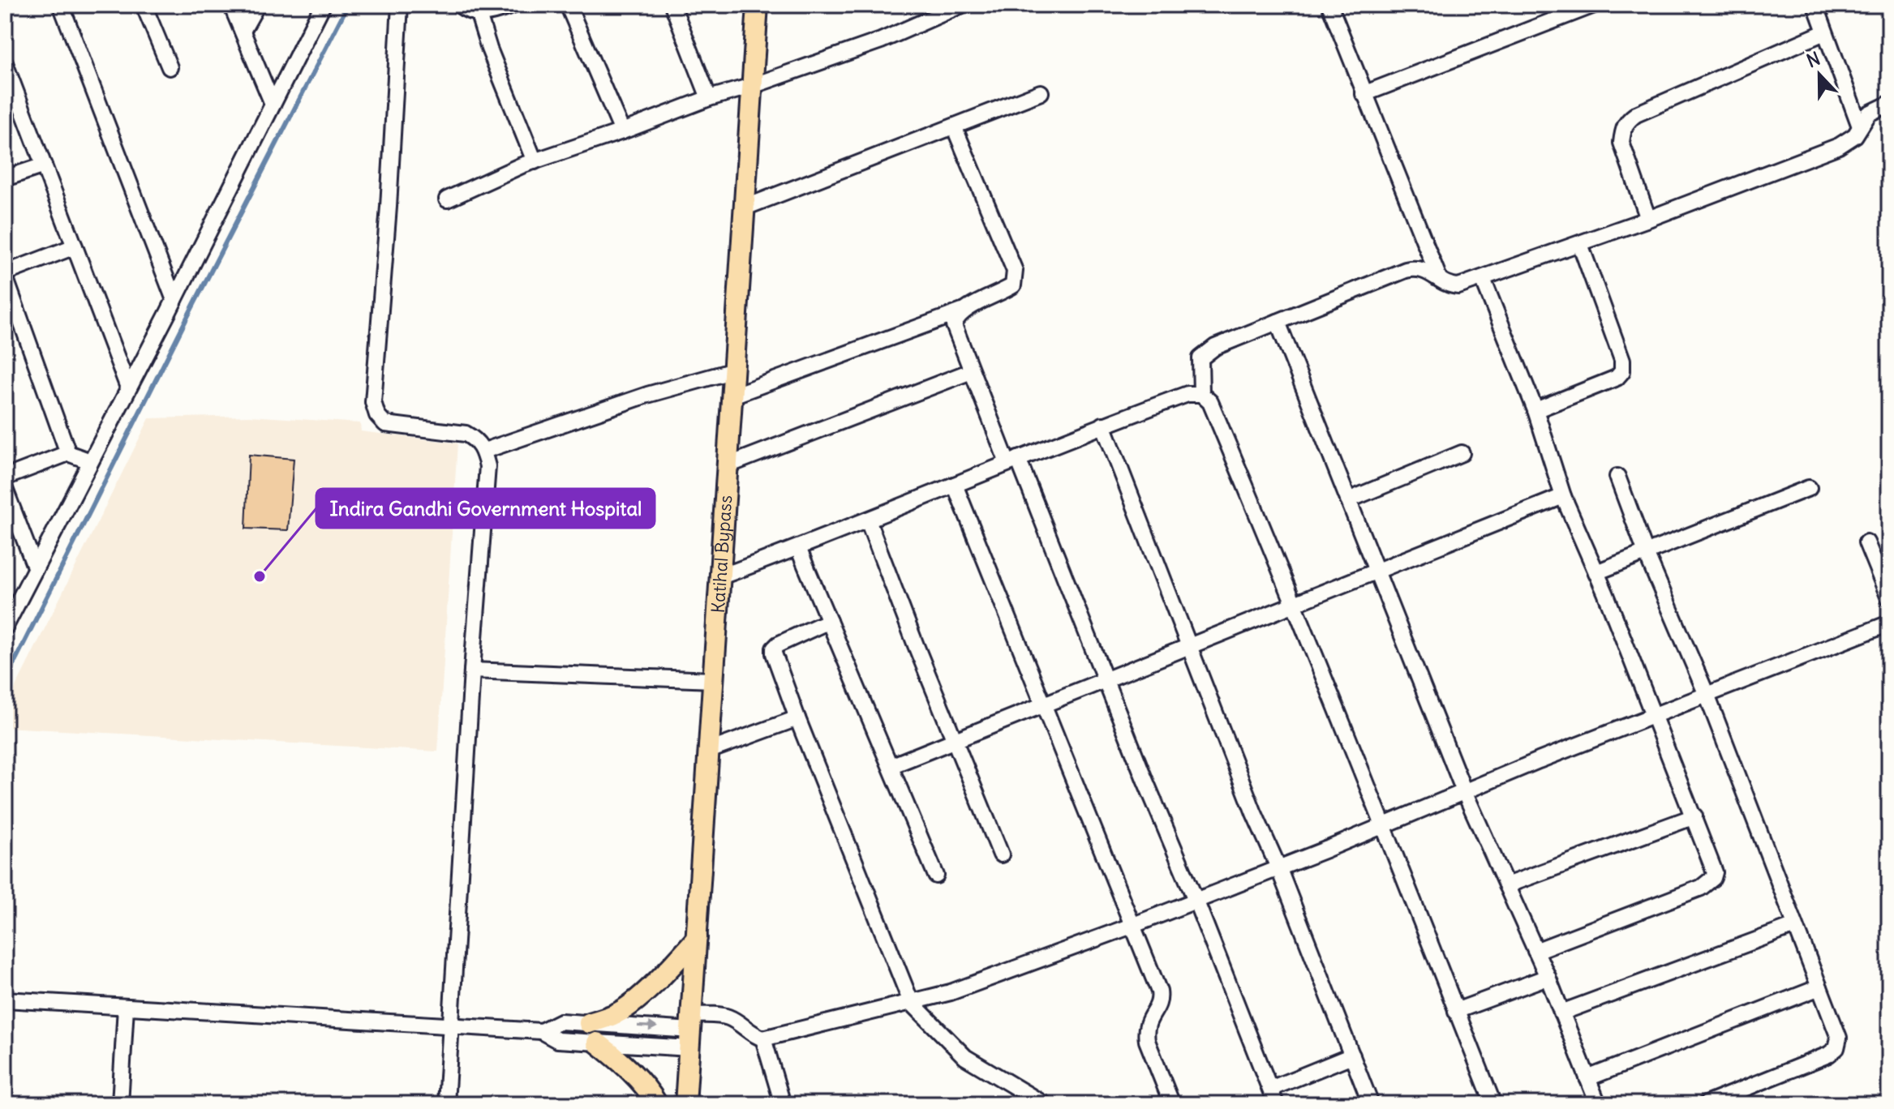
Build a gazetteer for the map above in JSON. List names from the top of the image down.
{
  "streets": {
    "main road": ["Katihal Bypass"]
  },
  "places": ["Indira Gandhi Government Hospital"],
  "north": "top"
}
